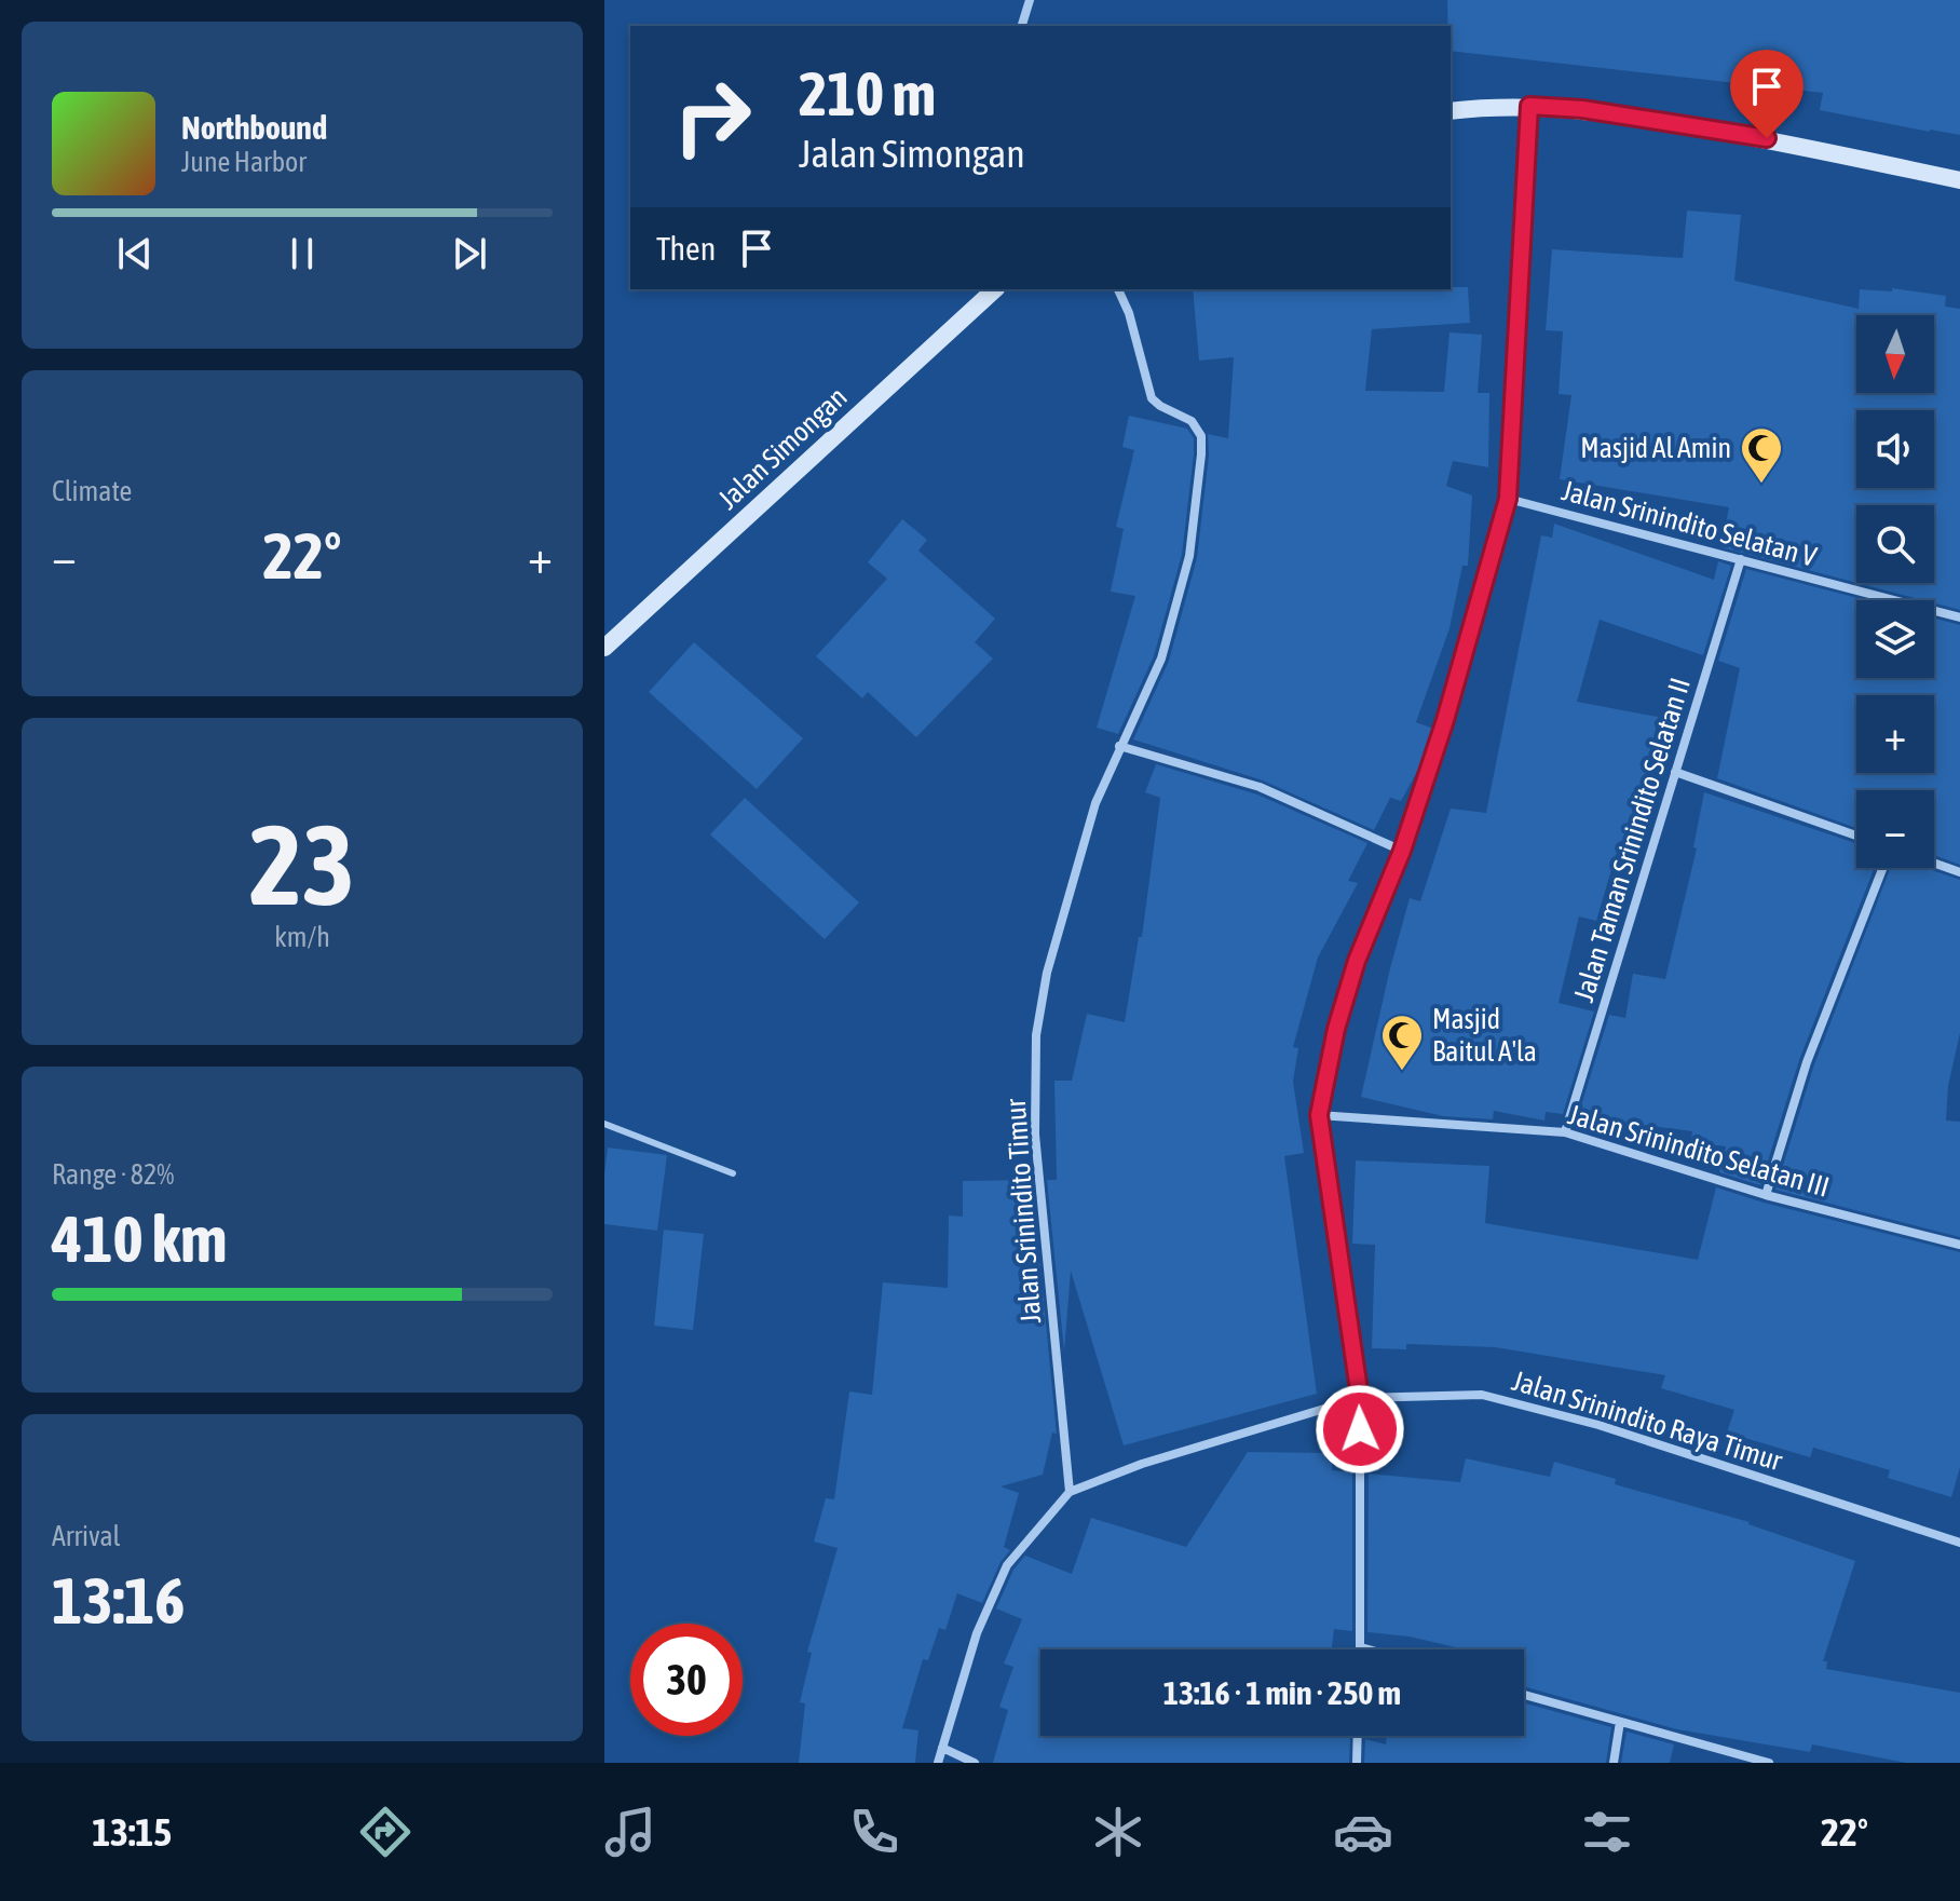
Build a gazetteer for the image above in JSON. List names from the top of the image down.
{
  "streets": {
    "main road": ["Jalan Simongan"],
    "street": [
      "Jalan Srinindito Selatan V",
      "Jalan Taman Srinindito Selatan II",
      "Jalan Srinindito Selatan III",
      "Jalan Srinindito Timur",
      "Jalan Srinindito Raya Timur"
    ]
  },
  "crossings": [
    ["Jalan Srinindito Selatan V", "Jalan Taman Srinindito Selatan II"],
    ["Jalan Taman Srinindito Selatan II", "Jalan Srinindito Selatan III"],
    ["Jalan Srinindito Timur", "Jalan Srinindito Raya Timur"]
  ],
  "places": {
    "mosque": ["Masjid Al Amin", "Masjid Baitul A'la"]
  },
  "north": "bottom",
  "page": {
    "turn": ["210 m", "Jalan Simongan"],
    "song": ["Northbound", "June Harbor"],
    "then": "Then",
    "map_buttons": ["+", "−"],
    "tile": [
      "Climate",
      ["23", "km/h"],
      ["Range · 82%", "410 km"],
      ["Arrival", "13:16"]
    ],
    "heat": ["−", "22°", "+"],
    "limit": "30",
    "trip": "13:16 · 1 min · 250 m",
    "tabs": ["13:15", "22°"]
  }
}
